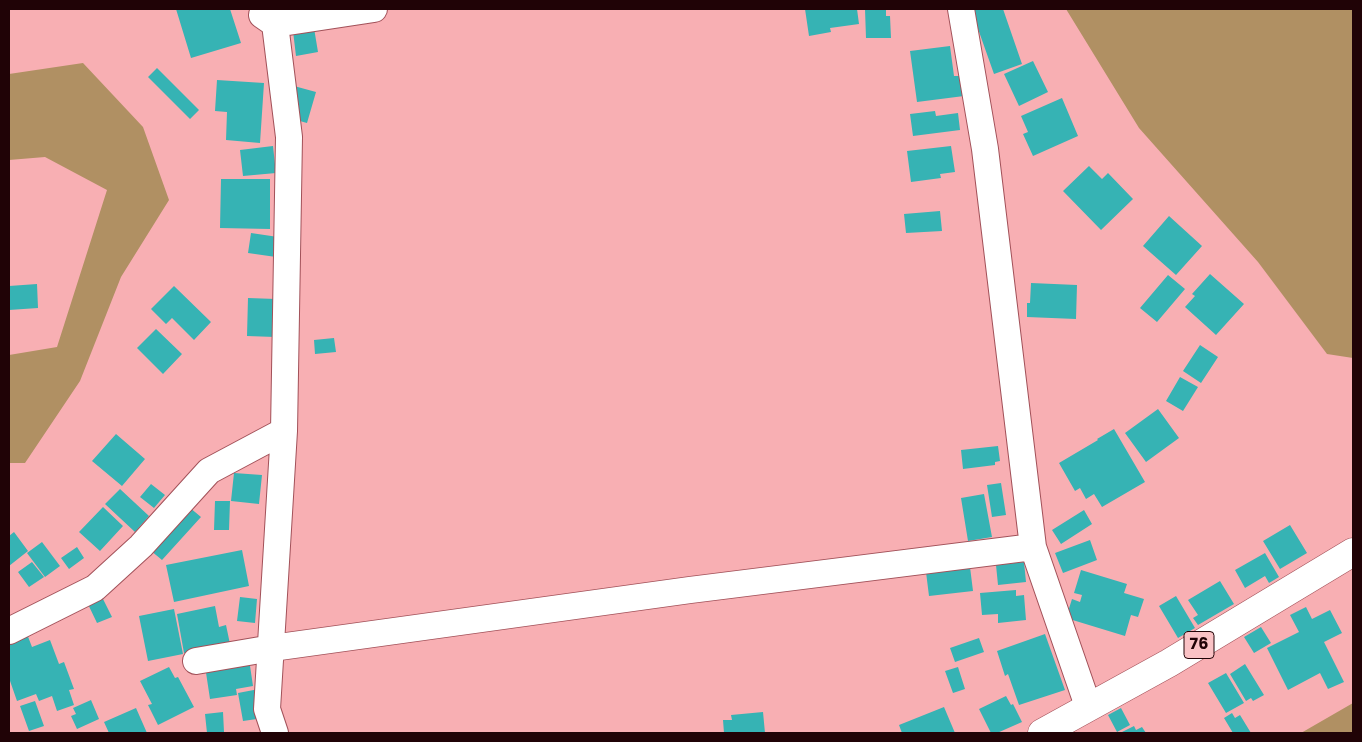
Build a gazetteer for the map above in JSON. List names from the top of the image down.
{
  "streets": {
    "main road": ["76"]
  }
}
